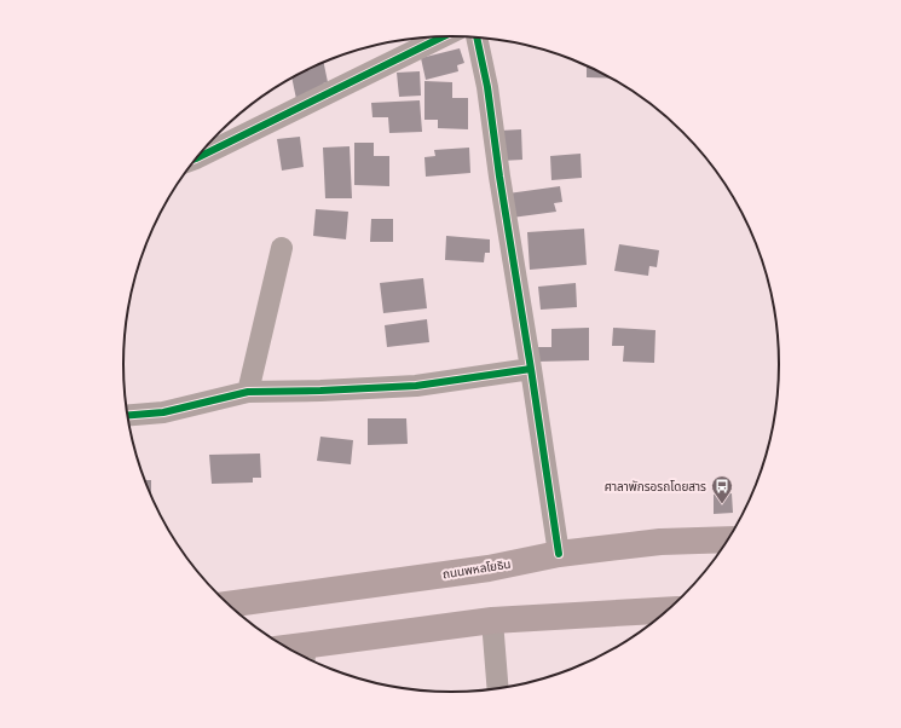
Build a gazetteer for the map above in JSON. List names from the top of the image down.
{
  "streets": {
    "highway": ["ถนนพหลโยธิน"]
  },
  "places": {
    "bus stop": ["ศาลาพักรอรถโดยสาร"]
  }
}
